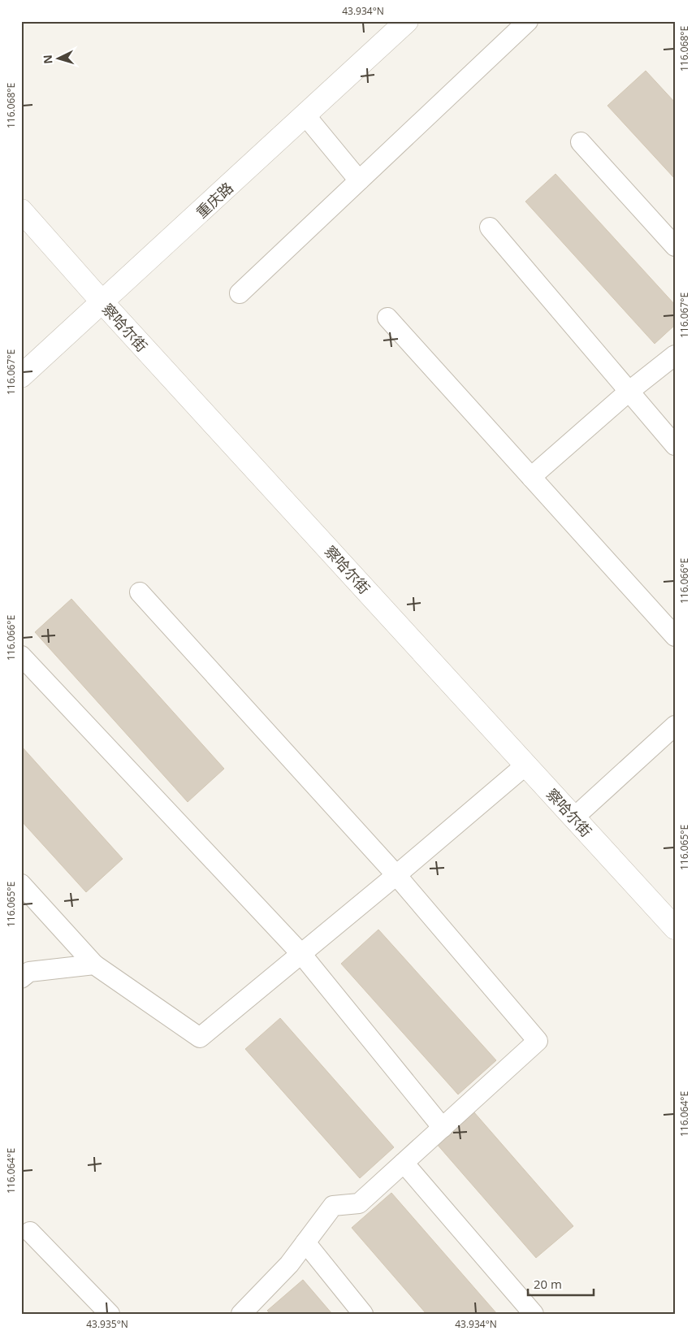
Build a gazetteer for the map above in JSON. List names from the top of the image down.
{
  "streets": {
    "street": ["重庆路", "察哈尔街"]
  },
  "crossings": [
    ["重庆路", "察哈尔街"]
  ],
  "scale_bar": "20 m",
  "north": "left",
  "coordinates": [
    "43.934°N",
    "116.068°E",
    "116.067°E",
    "116.066°E",
    "116.065°E",
    "116.064°E",
    "43.935°N"
  ]
}
